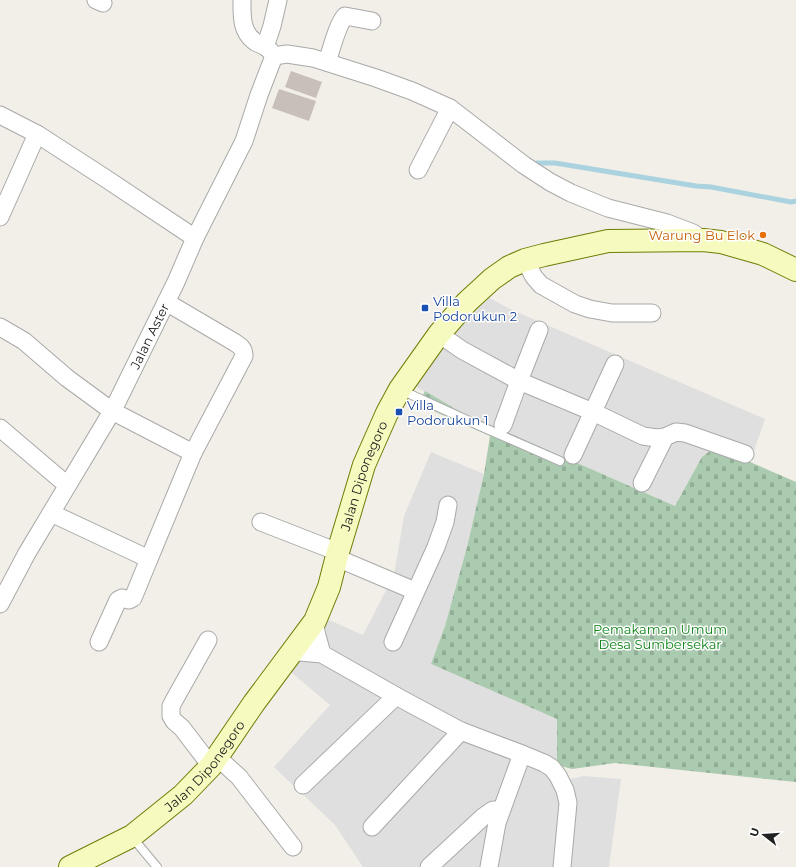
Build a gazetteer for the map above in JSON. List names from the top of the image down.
{
  "streets": {
    "main road": ["Jalan Diponegoro"],
    "street": ["Jalan Aster"]
  },
  "parks": ["Pemakaman Umum Desa Sumbersekar"],
  "places": {
    "other": ["Warung Bu Elok"],
    "transit": ["Villa Podorukun 2", "Villa Podorukun 1"]
  },
  "north": "left"
}
